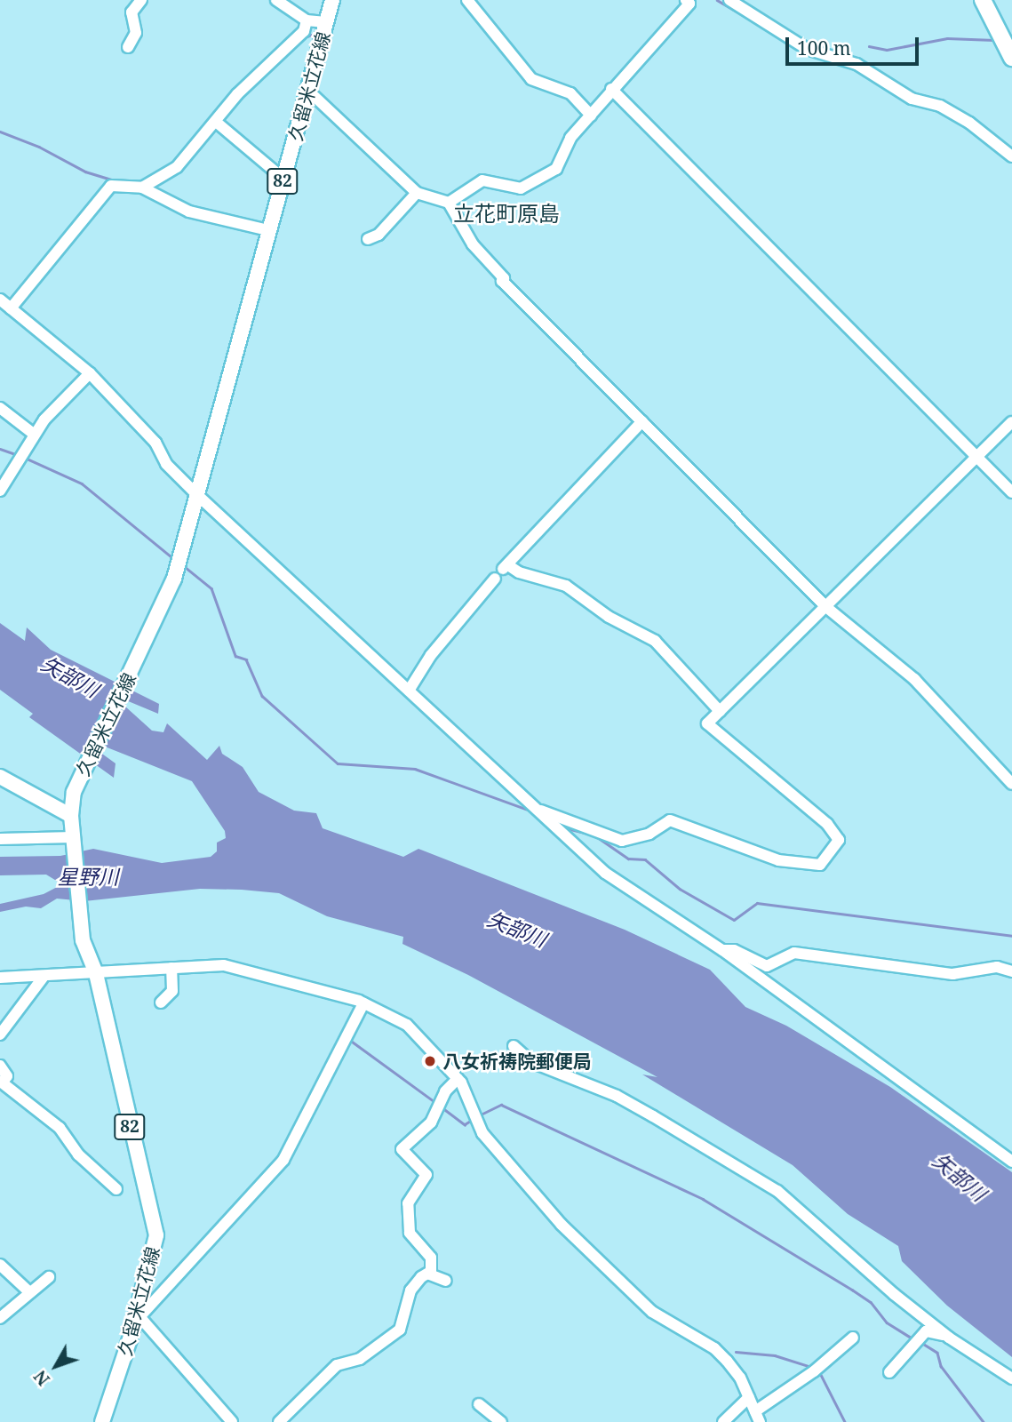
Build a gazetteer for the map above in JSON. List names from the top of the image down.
{
  "streets": {
    "main road": ["久留米立花線", "82"]
  },
  "districts": ["立花町原島"],
  "water": ["矢部川", "星野川"],
  "places": ["八女祈祷院郵便局"],
  "scale_bar": "100 m",
  "north": "bottom left"
}
